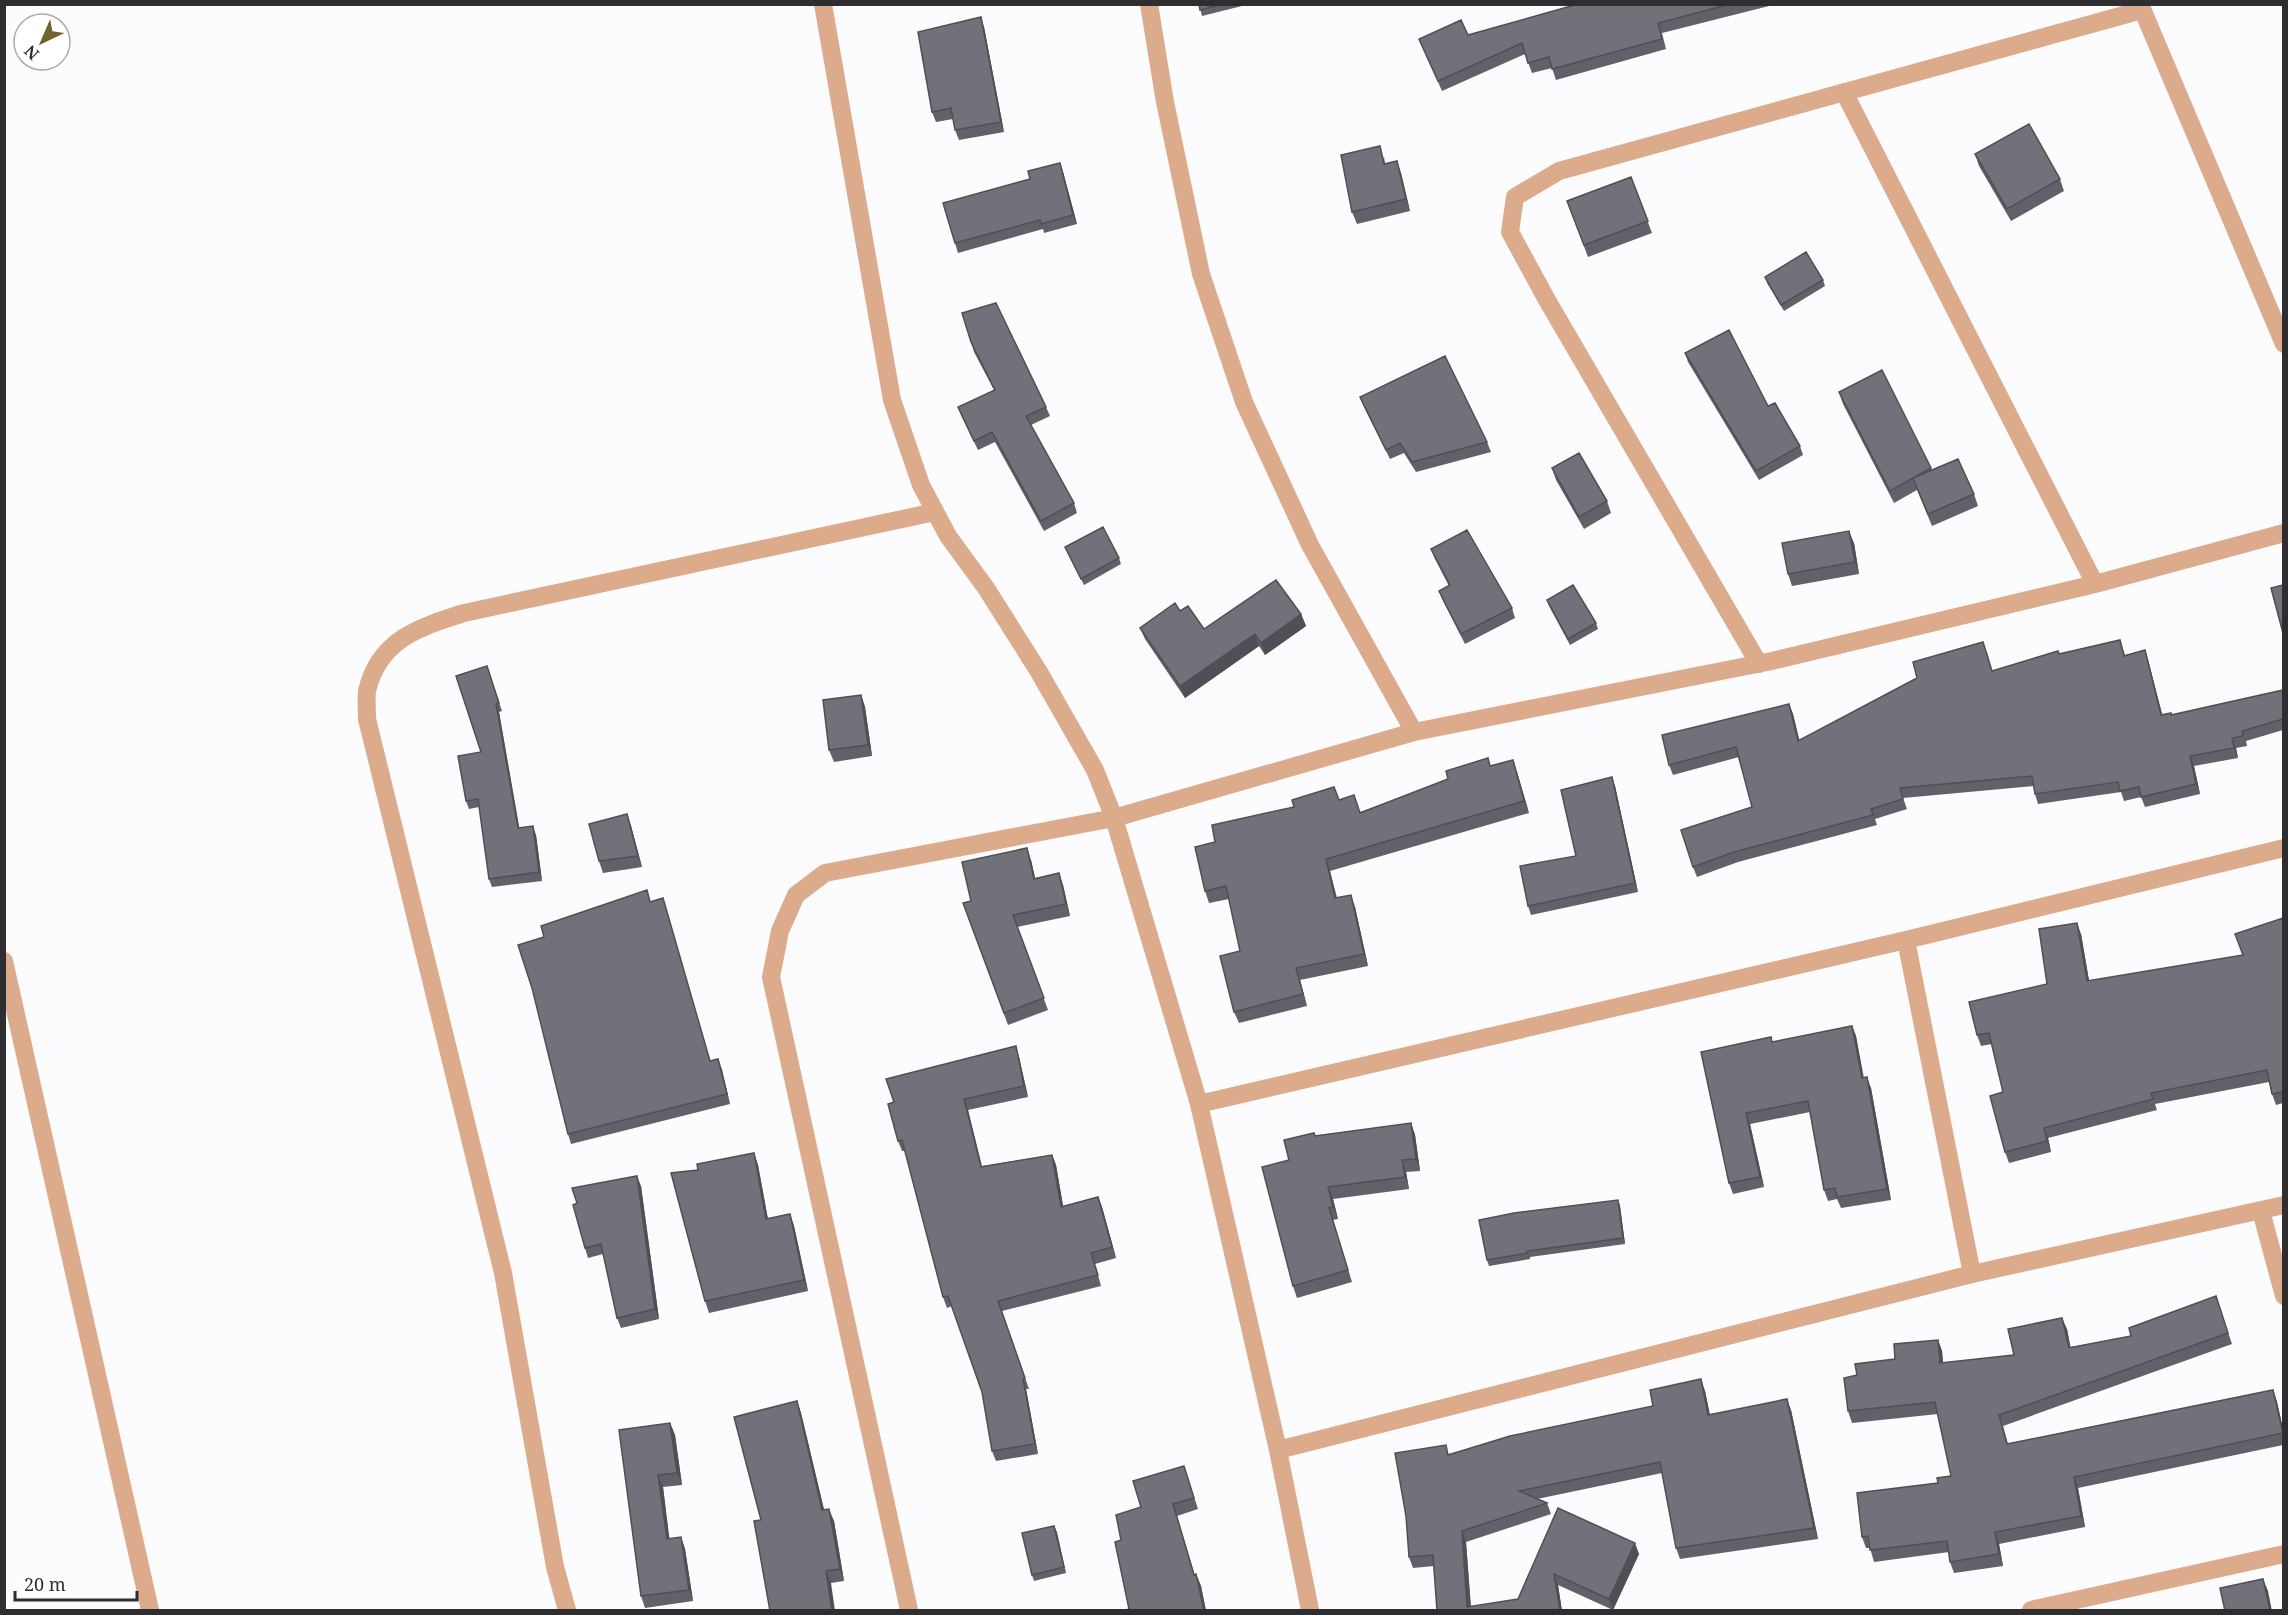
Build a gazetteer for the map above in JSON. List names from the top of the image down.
{
  "scale_bar": "20 m",
  "north": "bottom left"
}
